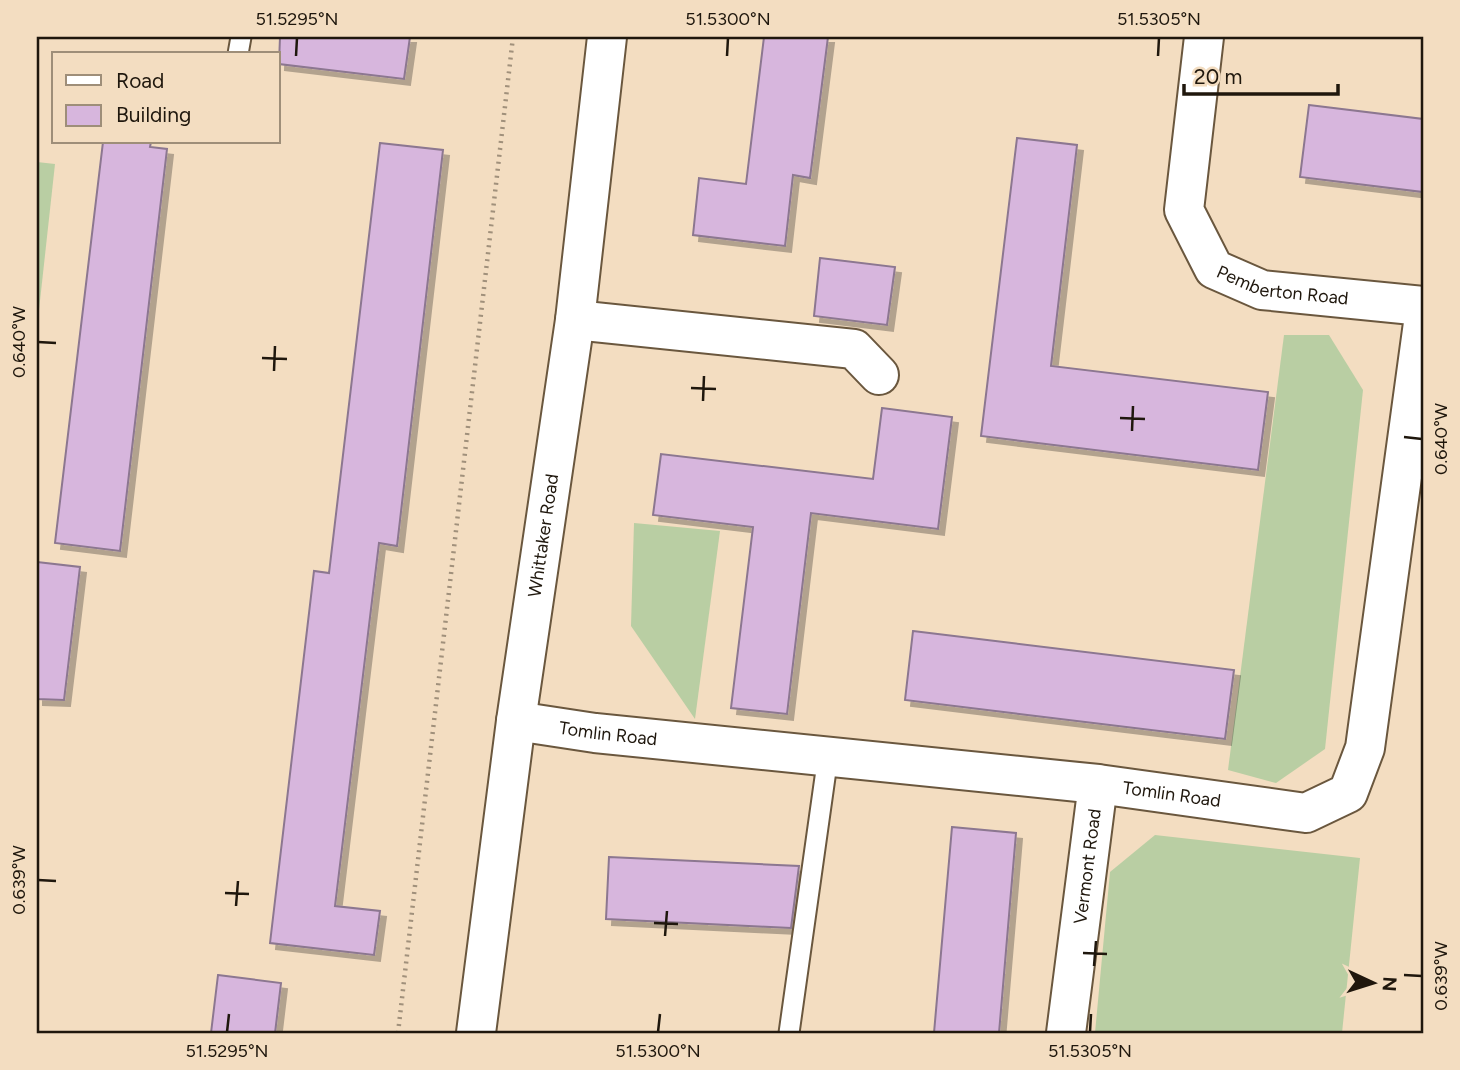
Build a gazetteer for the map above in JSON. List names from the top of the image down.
{
  "streets": {
    "street": [
      "Pemberton Road",
      "Whittaker Road",
      "Tomlin Road",
      "Vermont Road"
    ]
  },
  "crossings": [
    ["Whittaker Road", "Tomlin Road"],
    ["Tomlin Road", "Vermont Road"]
  ],
  "legend": ["Road", "Building"],
  "scale_bar": "20 m",
  "north": "right",
  "coordinates": [
    "51.5295°N",
    "51.5300°N",
    "51.5305°N",
    "0.640°W",
    "0.639°W"
  ]
}
